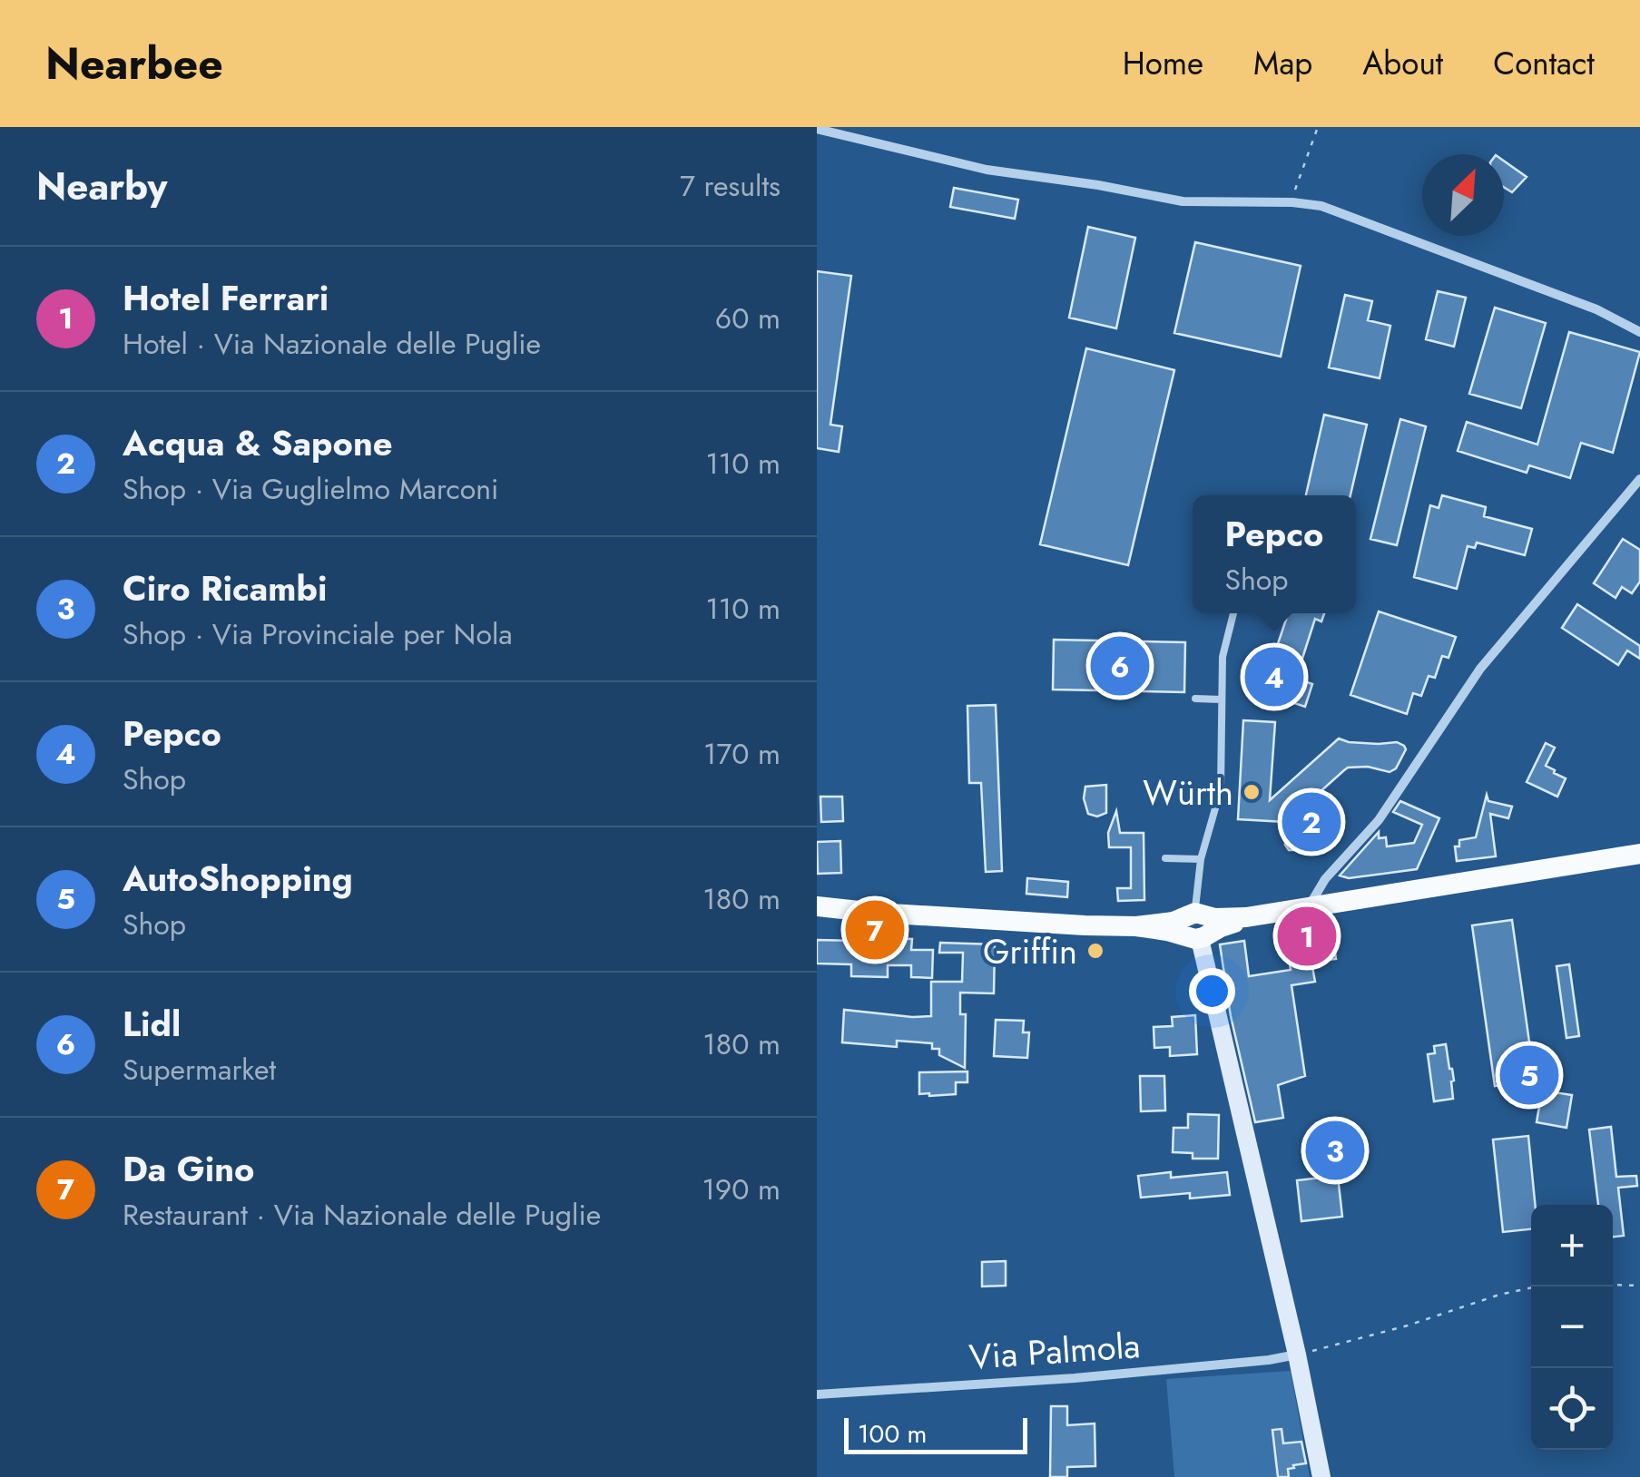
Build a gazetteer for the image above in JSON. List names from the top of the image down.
{
  "streets": {
    "street": ["Via Palmola"]
  },
  "places": ["Würth", "Griffin"],
  "scale_bar": "100 m",
  "north": "top right",
  "page": {
    "header": "Nearbee",
    "nav": [
      "Home",
      "Map",
      "About",
      "Contact"
    ],
    "heading": ["Nearby", "7 results"],
    "list": [
      {
        "mark": "1",
        "name": "Hotel Ferrari",
        "note": "Hotel · Via Nazionale delle Puglie",
        "value": "60 m"
      },
      {
        "mark": "2",
        "name": "Acqua & Sapone",
        "note": "Shop · Via Guglielmo Marconi",
        "value": "110 m"
      },
      {
        "mark": "3",
        "name": "Ciro Ricambi",
        "note": "Shop · Via Provinciale per Nola",
        "value": "110 m"
      },
      {
        "mark": "4",
        "name": "Pepco",
        "note": "Shop",
        "value": "170 m"
      },
      {
        "mark": "5",
        "name": "AutoShopping",
        "note": "Shop",
        "value": "180 m"
      },
      {
        "mark": "6",
        "name": "Lidl",
        "note": "Supermarket",
        "value": "180 m"
      },
      {
        "mark": "7",
        "name": "Da Gino",
        "note": "Restaurant · Via Nazionale delle Puglie",
        "value": "190 m"
      }
    ],
    "popup": ["Pepco", "Shop"],
    "pins": [
      "6",
      "4",
      "2",
      "7",
      "1",
      "5",
      "3"
    ],
    "map_buttons": ["+", "−"],
    "scale": "100 m"
  }
}
